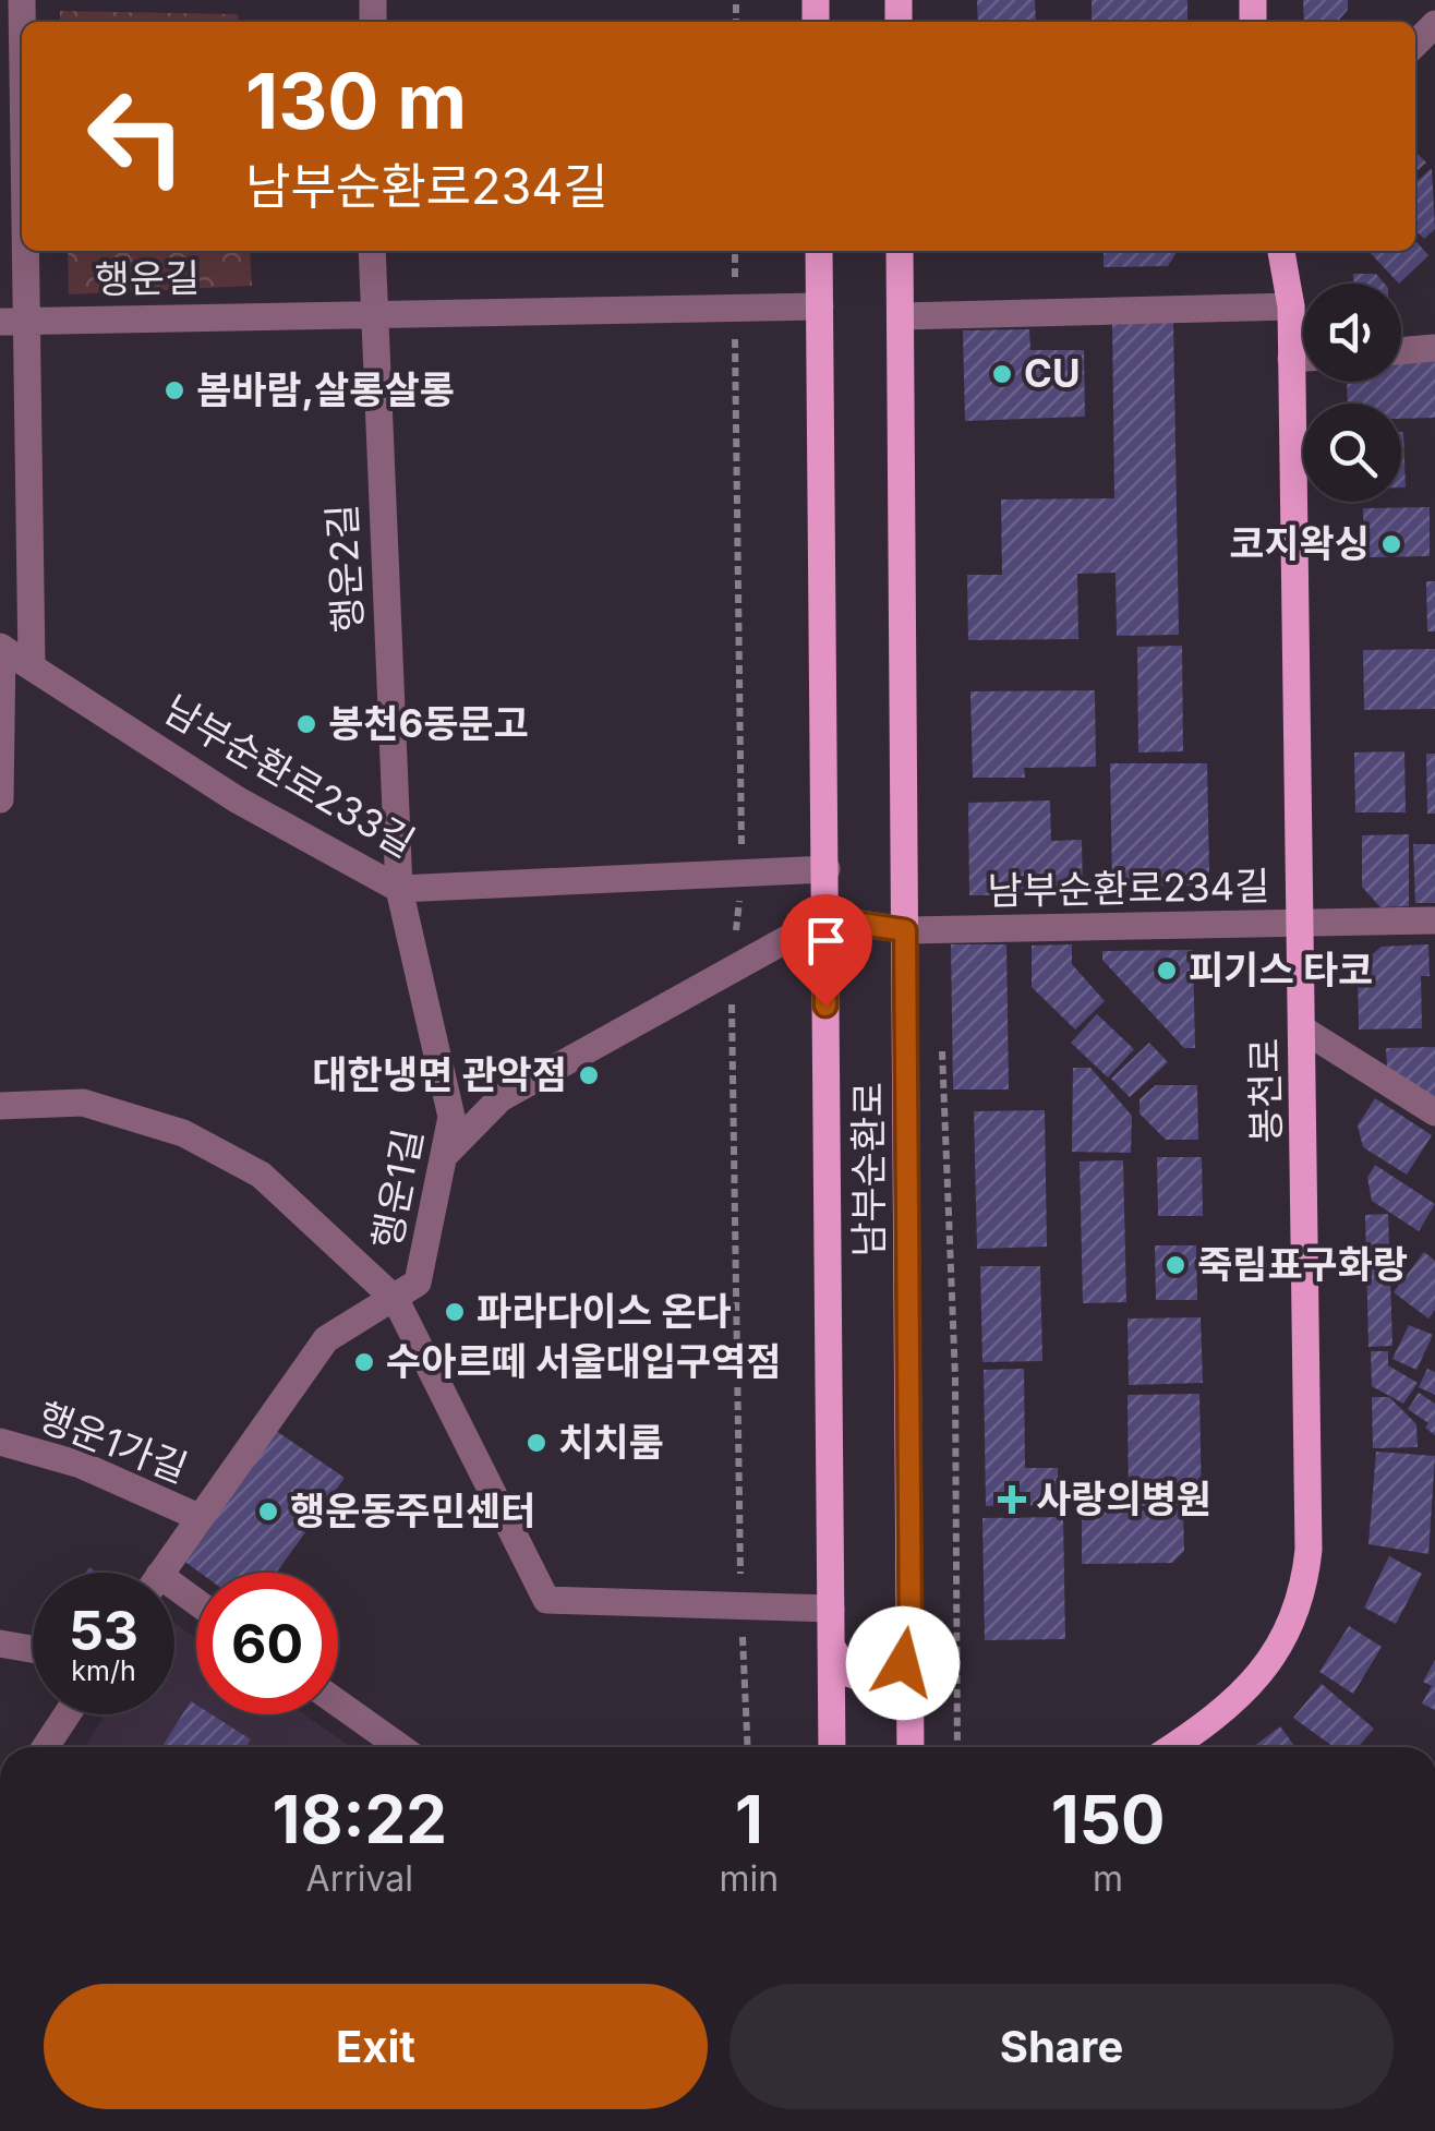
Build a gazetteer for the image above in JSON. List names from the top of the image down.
{
  "streets": {
    "main road": ["봉천로", "남부순환로"],
    "street": [
      "행운길",
      "행운2길",
      "남부순환로233길",
      "남부순환로234길",
      "행운1길",
      "행운1가길"
    ]
  },
  "crossings": [
    ["행운길", "행운2길"],
    ["행운길", "남부순환로"],
    ["행운2길", "남부순환로233길"],
    ["행운2길", "행운1길"],
    ["남부순환로233길", "남부순환로"],
    ["남부순환로233길", "행운1길"],
    ["남부순환로234길", "봉천로"],
    ["남부순환로234길", "남부순환로"],
    ["행운1길", "행운1가길"]
  ],
  "places": {
    "other": [
      "CU",
      "봄바람,살롱살롱",
      "코지왁싱",
      "봉천6동문고",
      "피기스 타코",
      "대한냉면 관악점",
      "죽림표구화랑",
      "파라다이스 온다",
      "수아르떼 서울대입구역점",
      "치치룸",
      "행운동주민센터"
    ],
    "health": ["사랑의병원"]
  },
  "page": {
    "turn": ["130 m", "남부순환로234길"],
    "speed": "53 km/h",
    "limit": "60",
    "eta": [
      "18:22",
      "Arrival",
      "1",
      "min",
      "150",
      "m"
    ],
    "buttons": ["Exit", "Share"]
  }
}
